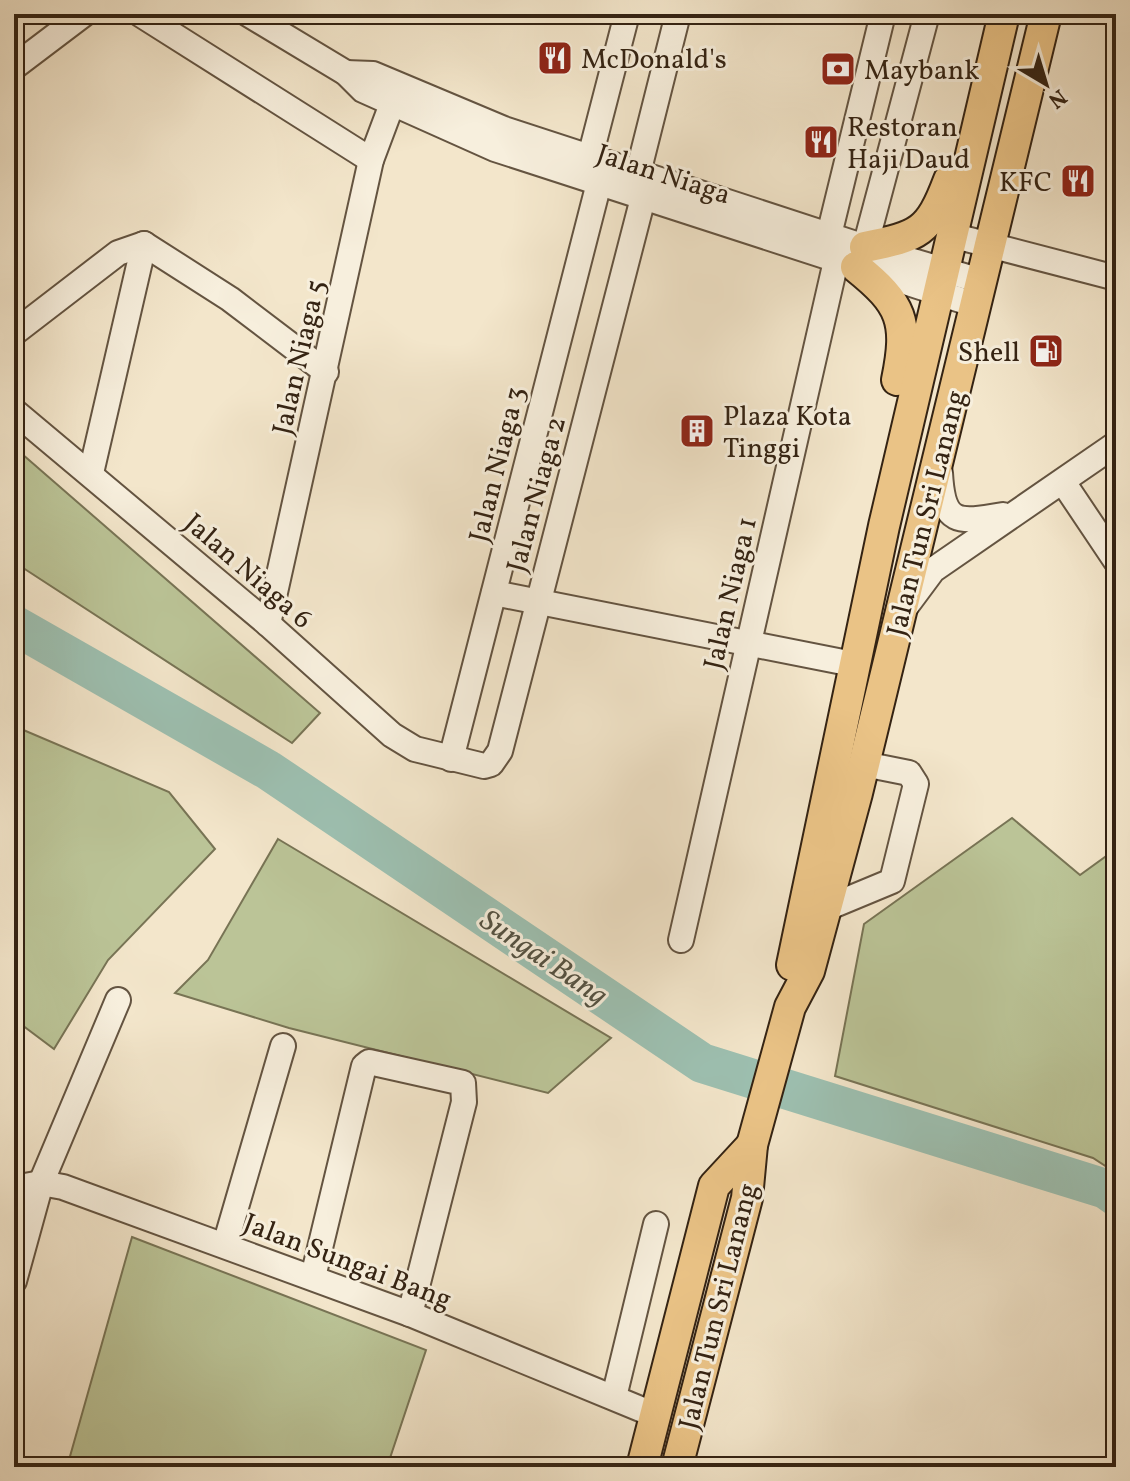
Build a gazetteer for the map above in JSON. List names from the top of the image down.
{
  "streets": {
    "main road": ["Jalan Tun Sri Lanang"],
    "street": [
      "Jalan Niaga",
      "Jalan Niaga 5",
      "Jalan Niaga 3",
      "Jalan Niaga 2",
      "Jalan Niaga 6",
      "Jalan Niaga 1",
      "Jalan Sungai Bang"
    ]
  },
  "crossings": [
    ["Jalan Niaga", "Jalan Niaga 5"],
    ["Jalan Niaga", "Jalan Niaga 3"],
    ["Jalan Niaga", "Jalan Niaga 2"],
    ["Jalan Niaga", "Jalan Tun Sri Lanang"],
    ["Jalan Niaga", "Jalan Niaga 1"],
    ["Jalan Niaga 5", "Jalan Niaga 6"],
    ["Jalan Niaga 3", "Jalan Niaga 2"],
    ["Jalan Niaga 3", "Jalan Niaga 6"],
    ["Jalan Niaga 2", "Jalan Niaga 6"],
    ["Jalan Tun Sri Lanang", "Jalan Sungai Bang"]
  ],
  "water": ["Sungai Bang"],
  "places": {
    "restaurant": ["McDonald's", "Restoran Haji Daud", "KFC"],
    "bank": ["Maybank"],
    "fuel station": ["Shell"],
    "building": ["Plaza Kota Tinggi"]
  },
  "north": "bottom right"
}
